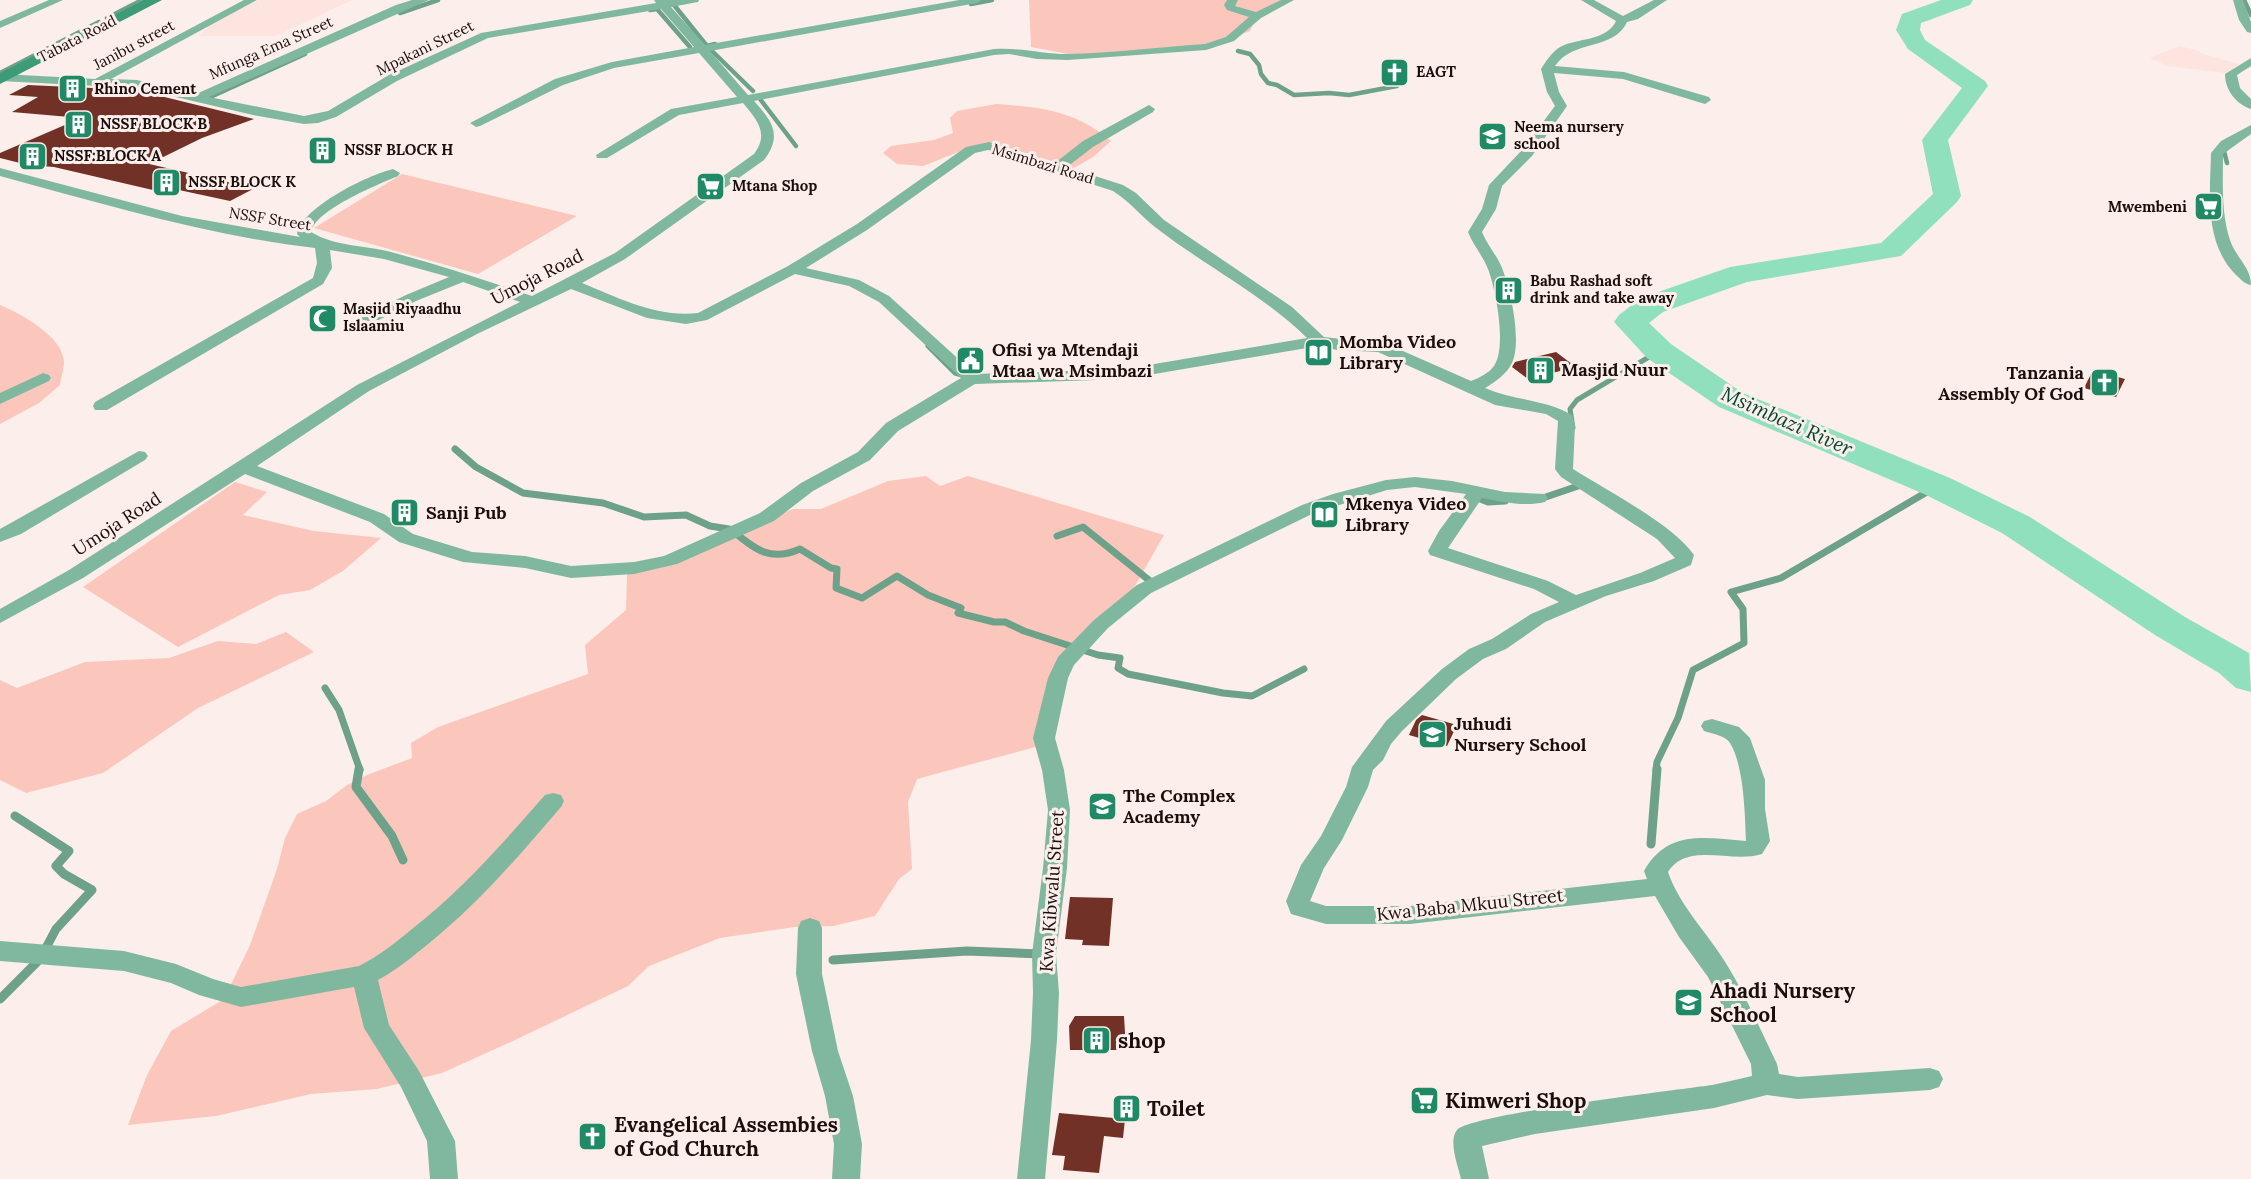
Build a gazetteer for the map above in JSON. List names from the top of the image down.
{
  "streets": {
    "main road": ["Tabata Road"],
    "street": [
      "Janibu street",
      "Mfunga Ema Street",
      "Mpakani Street",
      "Msimbazi Road",
      "NSSF Street",
      "Umoja Road",
      "Kwa Kibwalu Street",
      "Kwa Baba Mkuu Street"
    ]
  },
  "crossings": [
    ["Mfunga Ema Street", "Mpakani Street"],
    ["Mpakani Street", "Umoja Road"],
    ["Msimbazi Road", "Umoja Road"],
    ["NSSF Street", "Umoja Road"]
  ],
  "water": ["Msimbazi River"],
  "places": {
    "church": ["EAGT", "Tanzania Assembly Of God", "Evangelical Assembies of God Church"],
    "building": [
      "Rhino Cement",
      "NSSF BLOCK B",
      "NSSF BLOCK H",
      "NSSF:BLOCK A",
      "NSSF BLOCK K",
      "Babu Rashad soft drink and take away",
      "Masjid Nuur",
      "Sanji Pub",
      "shop",
      "Toilet"
    ],
    "school or university": [
      "Neema nursery school",
      "Juhudi Nursery School",
      "The Complex Academy",
      "Ahadi Nursery School"
    ],
    "supermarket": ["Mtana Shop", "Mwembeni", "Kimweri Shop"],
    "mosque": ["Masjid Riyaadhu Islaamiu"],
    "library": ["Momba Video Library", "Mkenya Video Library"],
    "public building": ["Ofisi ya Mtendaji Mtaa wa Msimbazi"]
  }
}
